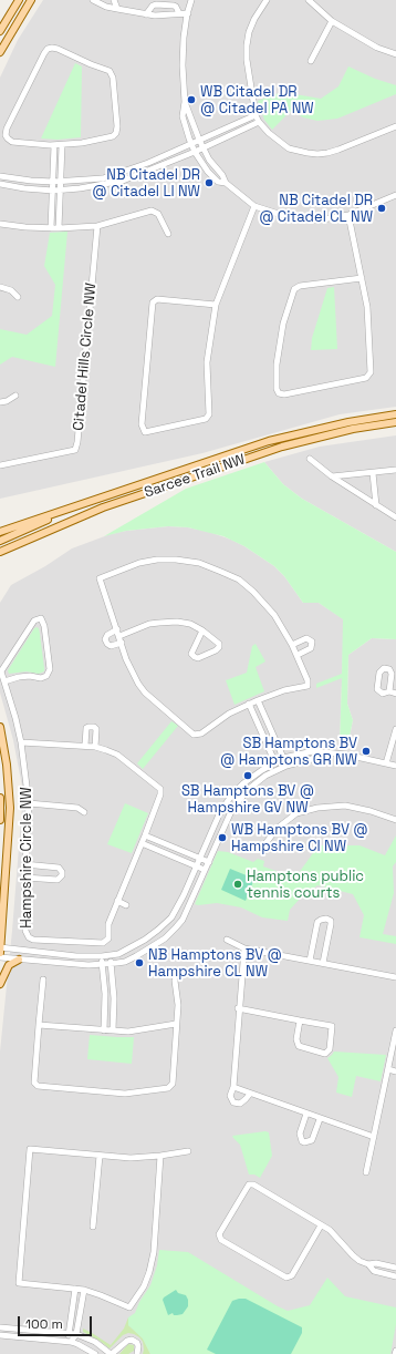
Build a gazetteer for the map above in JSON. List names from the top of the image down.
{
  "streets": {
    "main road": ["Sarcee Trail NW"],
    "street": ["Citadel Hills Circle NW", "Hampshire Circle NW"]
  },
  "places": [
    "WB Citadel DR @ Citadel PA NW",
    "NB Citadel DR @ Citadel LI NW",
    "NB Citadel DR @ Citadel CL NW",
    "SB Hamptons BV @ Hamptons GR NW",
    "SB Hamptons BV @ Hampshire GV NW",
    "WB Hamptons BV @ Hampshire CI NW",
    "Hamptons public tennis courts",
    "NB Hamptons BV @ Hampshire CL NW"
  ],
  "scale_bar": "100 m"
}
